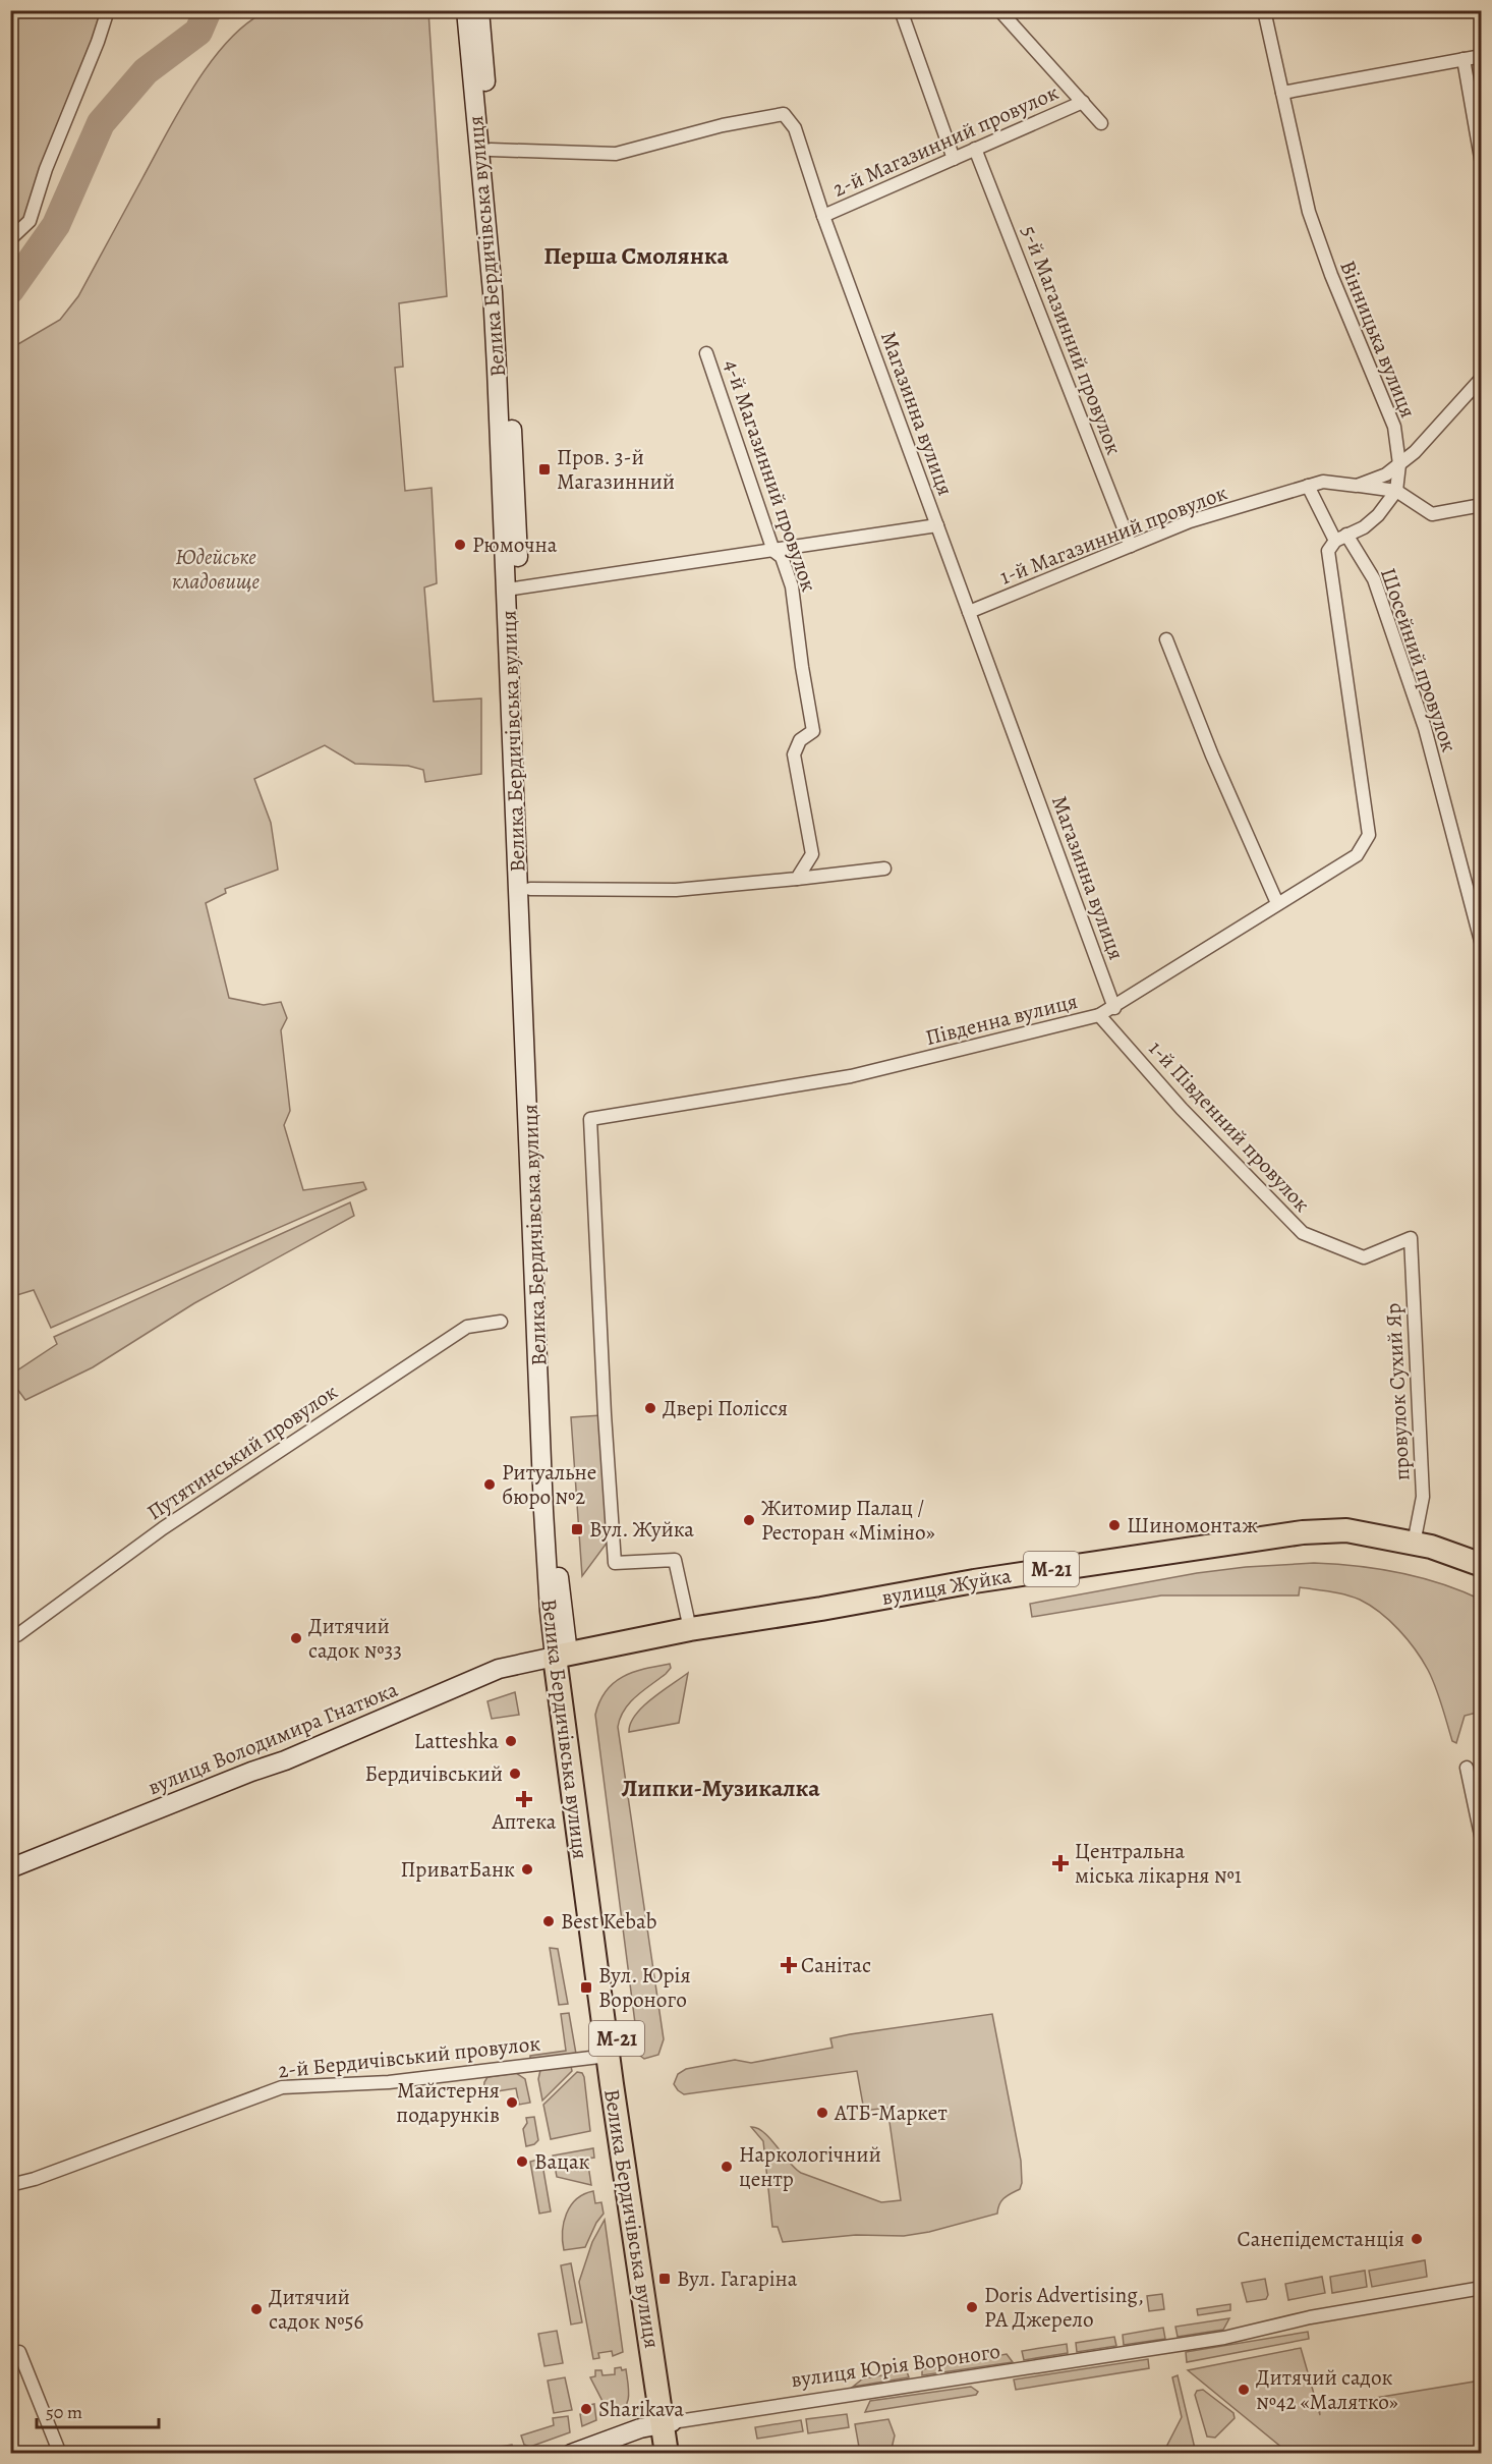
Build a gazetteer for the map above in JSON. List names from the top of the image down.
{
  "streets": {
    "highway": ["Велика Бердичівська вулиця", "М-21", "вулиця Жуйка"],
    "main road": ["вулиця Володимира Гнатюка", "вулиця Юрія Вороного"],
    "street": [
      "2-й Магазинний провулок",
      "Вінницька вулиця",
      "5-й Магазинний провулок",
      "Магазинна вулиця",
      "4-й Магазинний провулок",
      "1-й Магазинний провулок",
      "Шосейний провулок",
      "Південна вулиця",
      "1-й Південний провулок",
      "провулок Сухий Яр",
      "Путятинський провулок",
      "2-й Бердичівський провулок"
    ]
  },
  "crossings": [
    ["2-й Магазинний провулок", "5-й Магазинний провулок"],
    ["2-й Магазинний провулок", "Магазинна вулиця"],
    ["Велика Бердичівська вулиця", "Магазинна вулиця"],
    ["Велика Бердичівська вулиця", "вулиця Жуйка"],
    ["Велика Бердичівська вулиця", "вулиця Володимира Гнатюка"],
    ["Велика Бердичівська вулиця", "2-й Бердичівський провулок"],
    ["Велика Бердичівська вулиця", "вулиця Юрія Вороного"],
    ["Вінницька вулиця", "1-й Магазинний провулок"],
    ["5-й Магазинний провулок", "1-й Магазинний провулок"],
    ["Магазинна вулиця", "1-й Магазинний провулок"],
    ["Магазинна вулиця", "Південна вулиця"],
    ["1-й Магазинний провулок", "Шосейний провулок"],
    ["Шосейний провулок", "Південна вулиця"],
    ["Південна вулиця", "1-й Південний провулок"],
    ["Південна вулиця", "вулиця Жуйка"],
    ["1-й Південний провулок", "провулок Сухий Яр"],
    ["провулок Сухий Яр", "вулиця Жуйка"],
    ["вулиця Жуйка", "вулиця Володимира Гнатюка"]
  ],
  "districts": ["Перша Смолянка", "Липки-Музикалка"],
  "parks": ["Юдейське кладовище"],
  "places": {
    "transit": [
      "Пров. 3-й Магазинний",
      "Вул. Жуйка",
      "Вул. Юрія Вороного",
      "Вул. Гагаріна"
    ],
    "other": [
      "Рюмочна",
      "Двері Полісся",
      "Ритуальне бюро №2",
      "Житомир Палац / Ресторан «Міміно»",
      "Шиномонтаж",
      "Дитячий садок №33",
      "Latteshka",
      "Бердичівський",
      "ПриватБанк",
      "Best Kebab",
      "Майстерня подарунків",
      "АТБ-Маркет",
      "Вацак",
      "Наркологічний центр",
      "Санепідемстанція",
      "Doris Advertising, РА Джерело",
      "Дитячий садок №56",
      "Дитячий садок №42 «Малятко»",
      "Sharikava"
    ],
    "health": ["Аптека", "Центральна міська лікарня №1", "Санітас"]
  },
  "scale_bar": "50 m"
}
